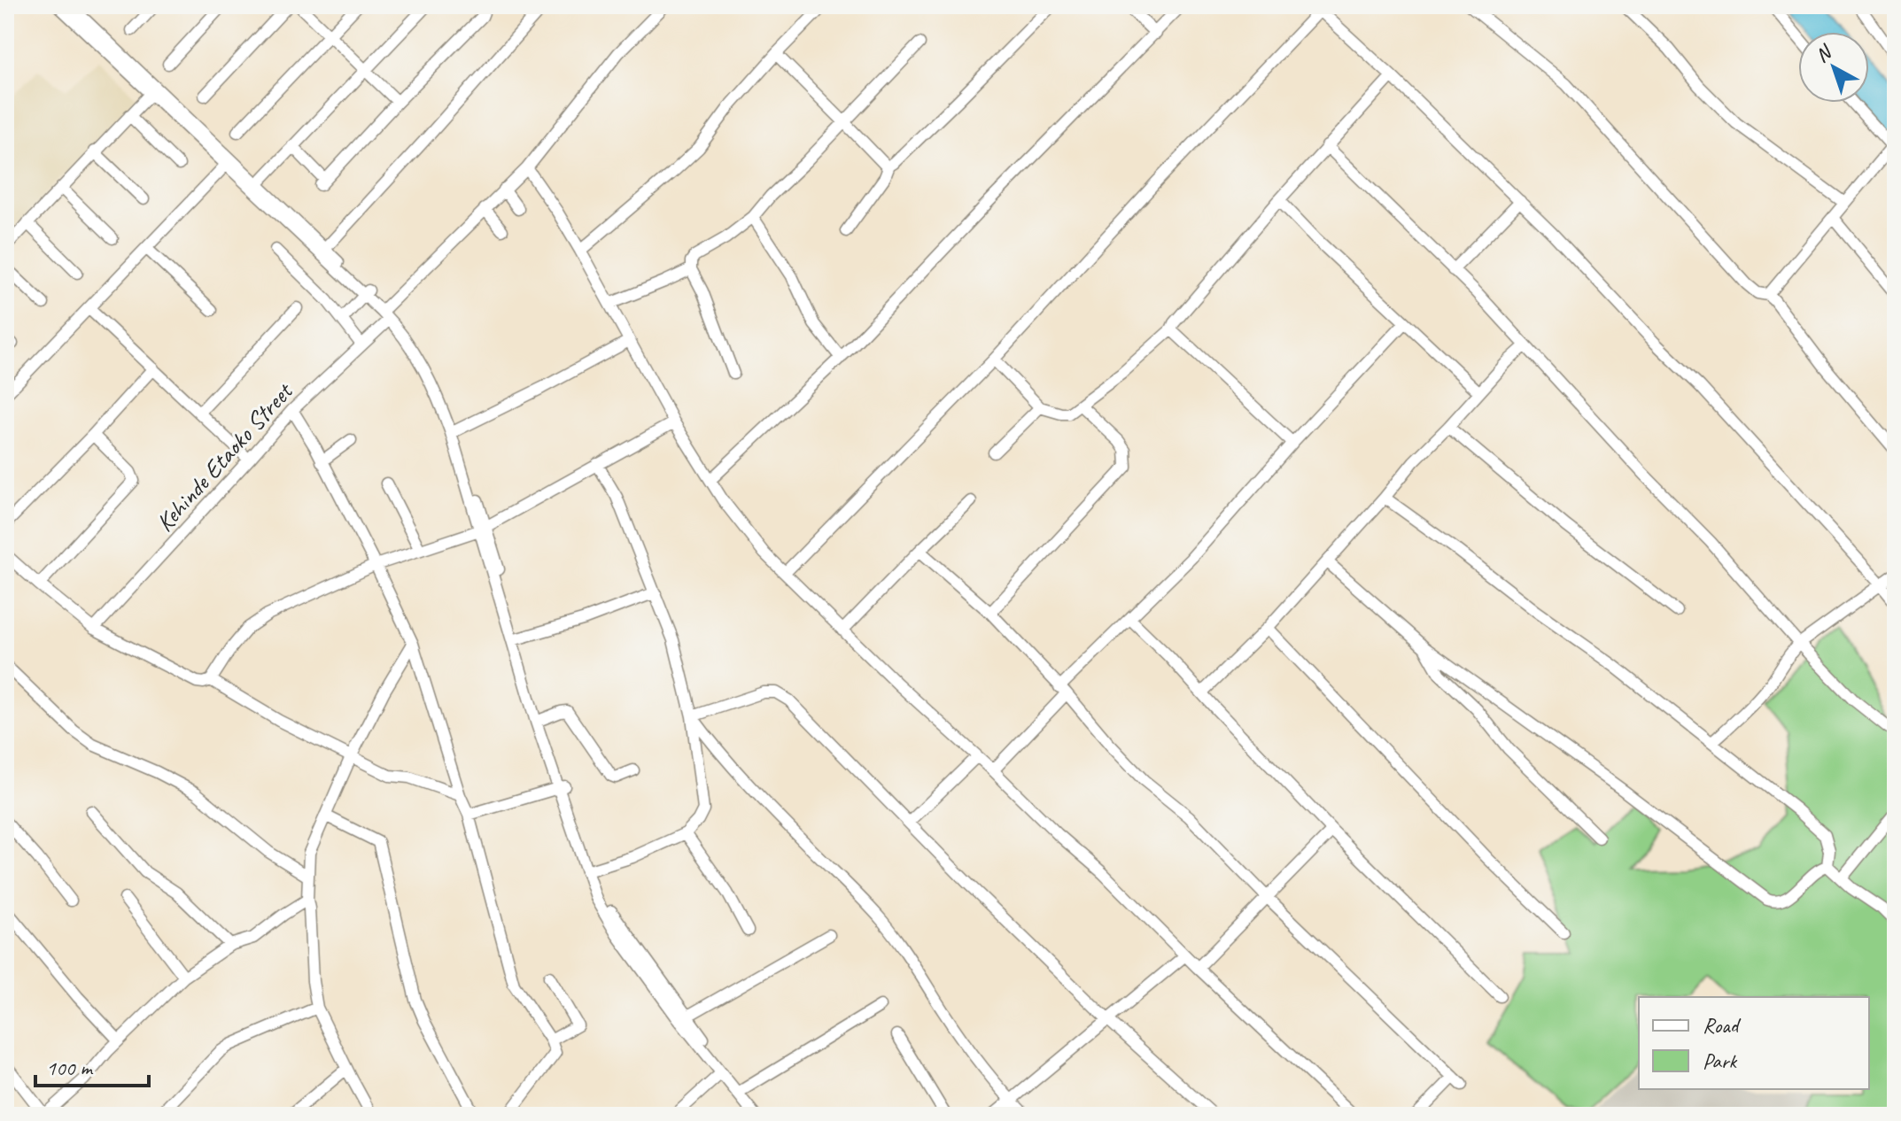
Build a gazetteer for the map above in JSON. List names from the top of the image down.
{
  "streets": {
    "street": ["Kehinde Etaoko Street"]
  },
  "legend": ["Road", "Park"],
  "scale_bar": "100 m",
  "north": "top left"
}
